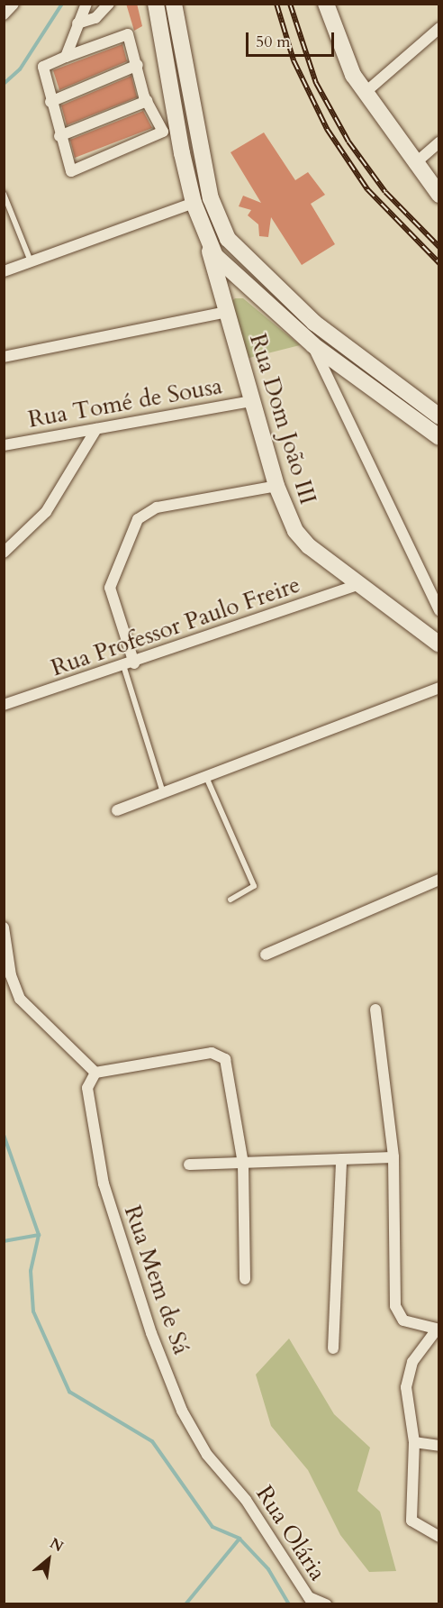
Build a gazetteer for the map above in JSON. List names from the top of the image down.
{
  "streets": {
    "main road": ["Rua Dom João III"],
    "street": [
      "Rua Tomé de Sousa",
      "Rua Professor Paulo Freire",
      "Rua Mem de Sá",
      "Rua Olária"
    ]
  },
  "crossings": [
    ["Rua Tomé de Sousa", "Rua Dom João III"],
    ["Rua Dom João III", "Rua Professor Paulo Freire"],
    ["Rua Mem de Sá", "Rua Olária"]
  ],
  "scale_bar": "50 m",
  "north": "top right"
}
